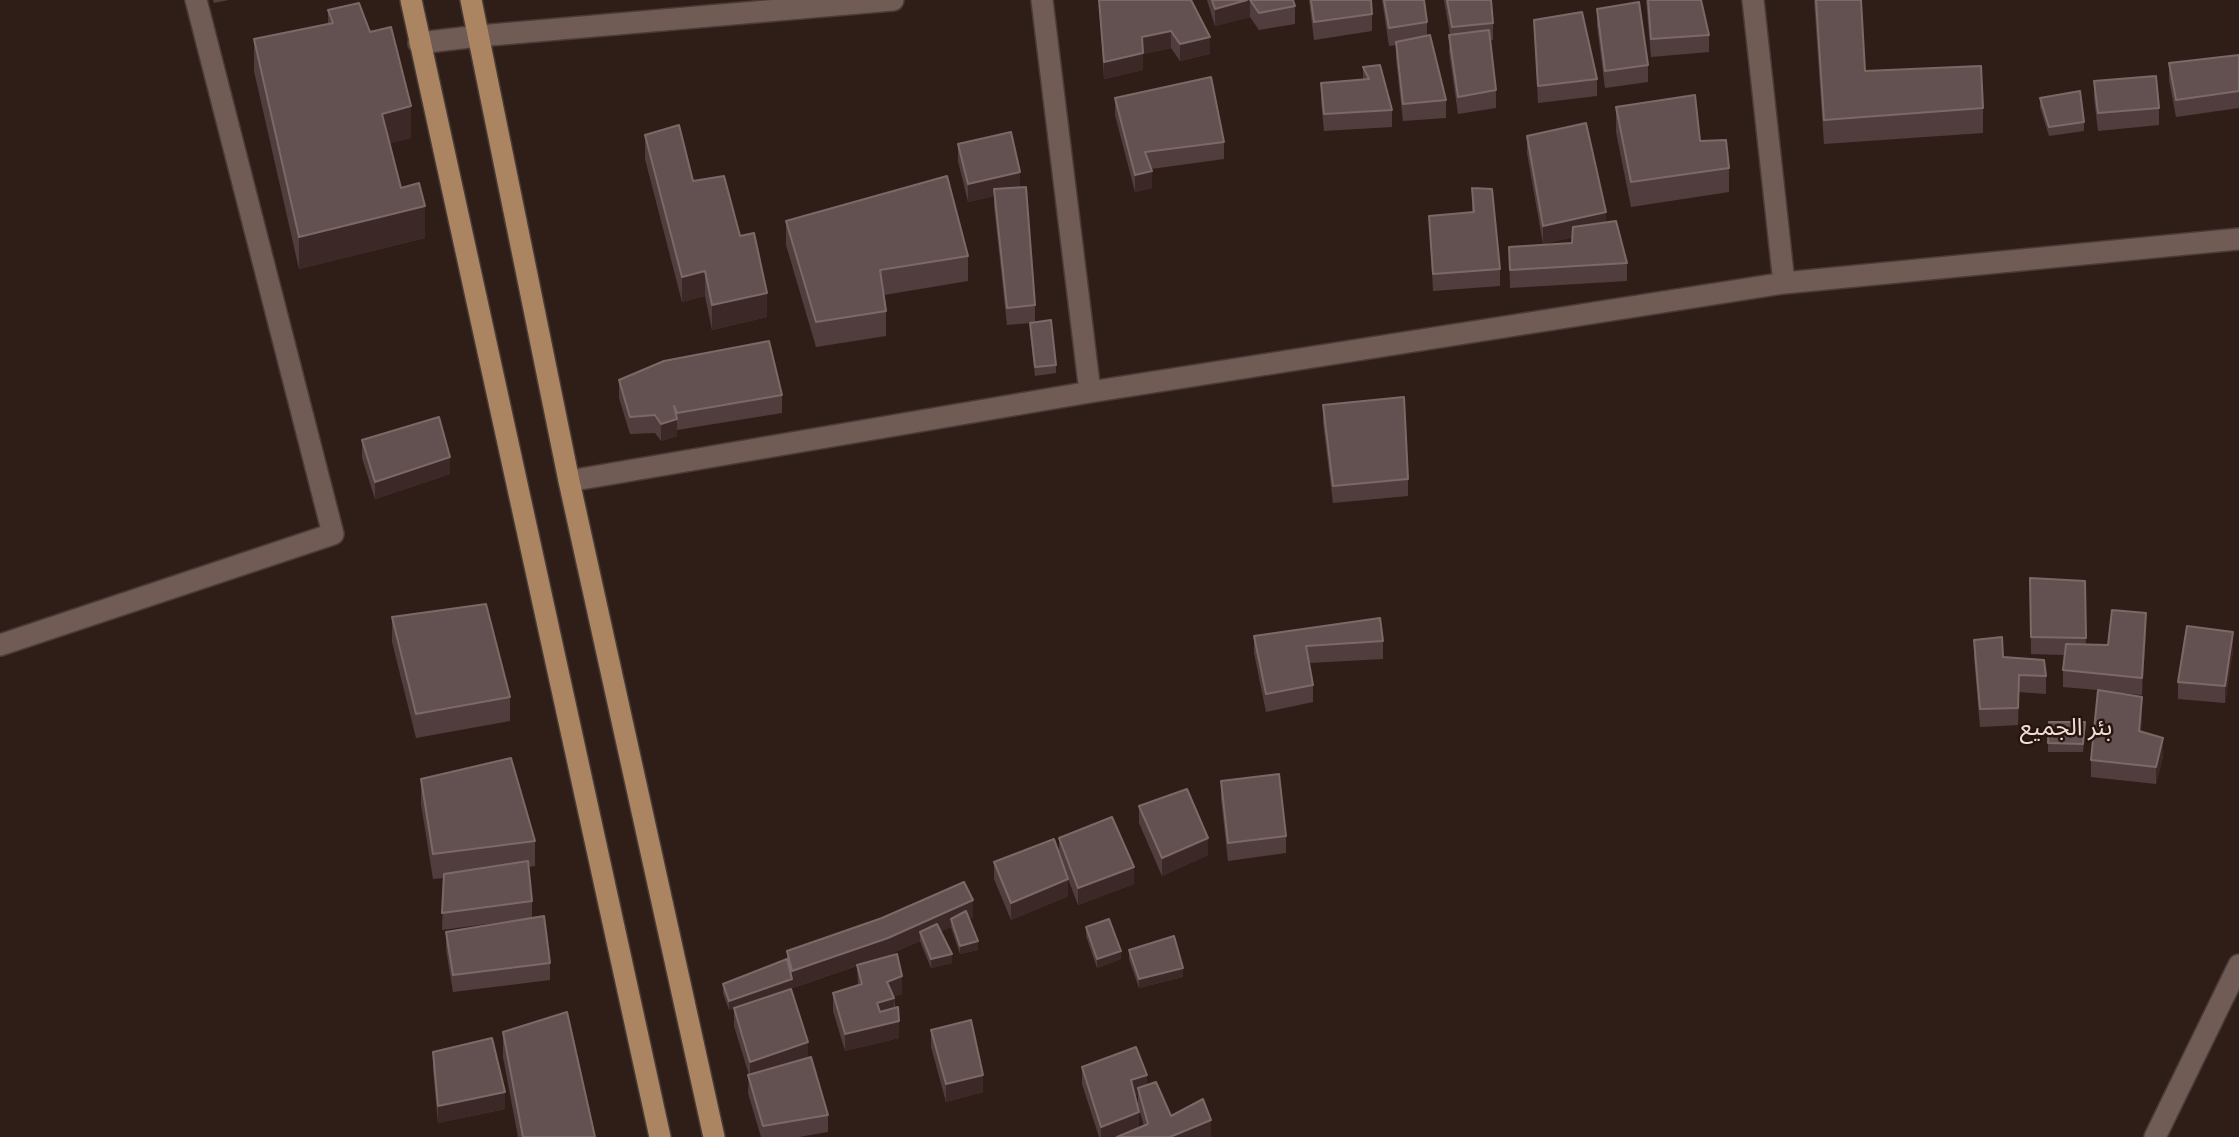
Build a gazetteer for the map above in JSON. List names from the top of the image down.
{
  "districts": ["بئر الجميع"]
}
